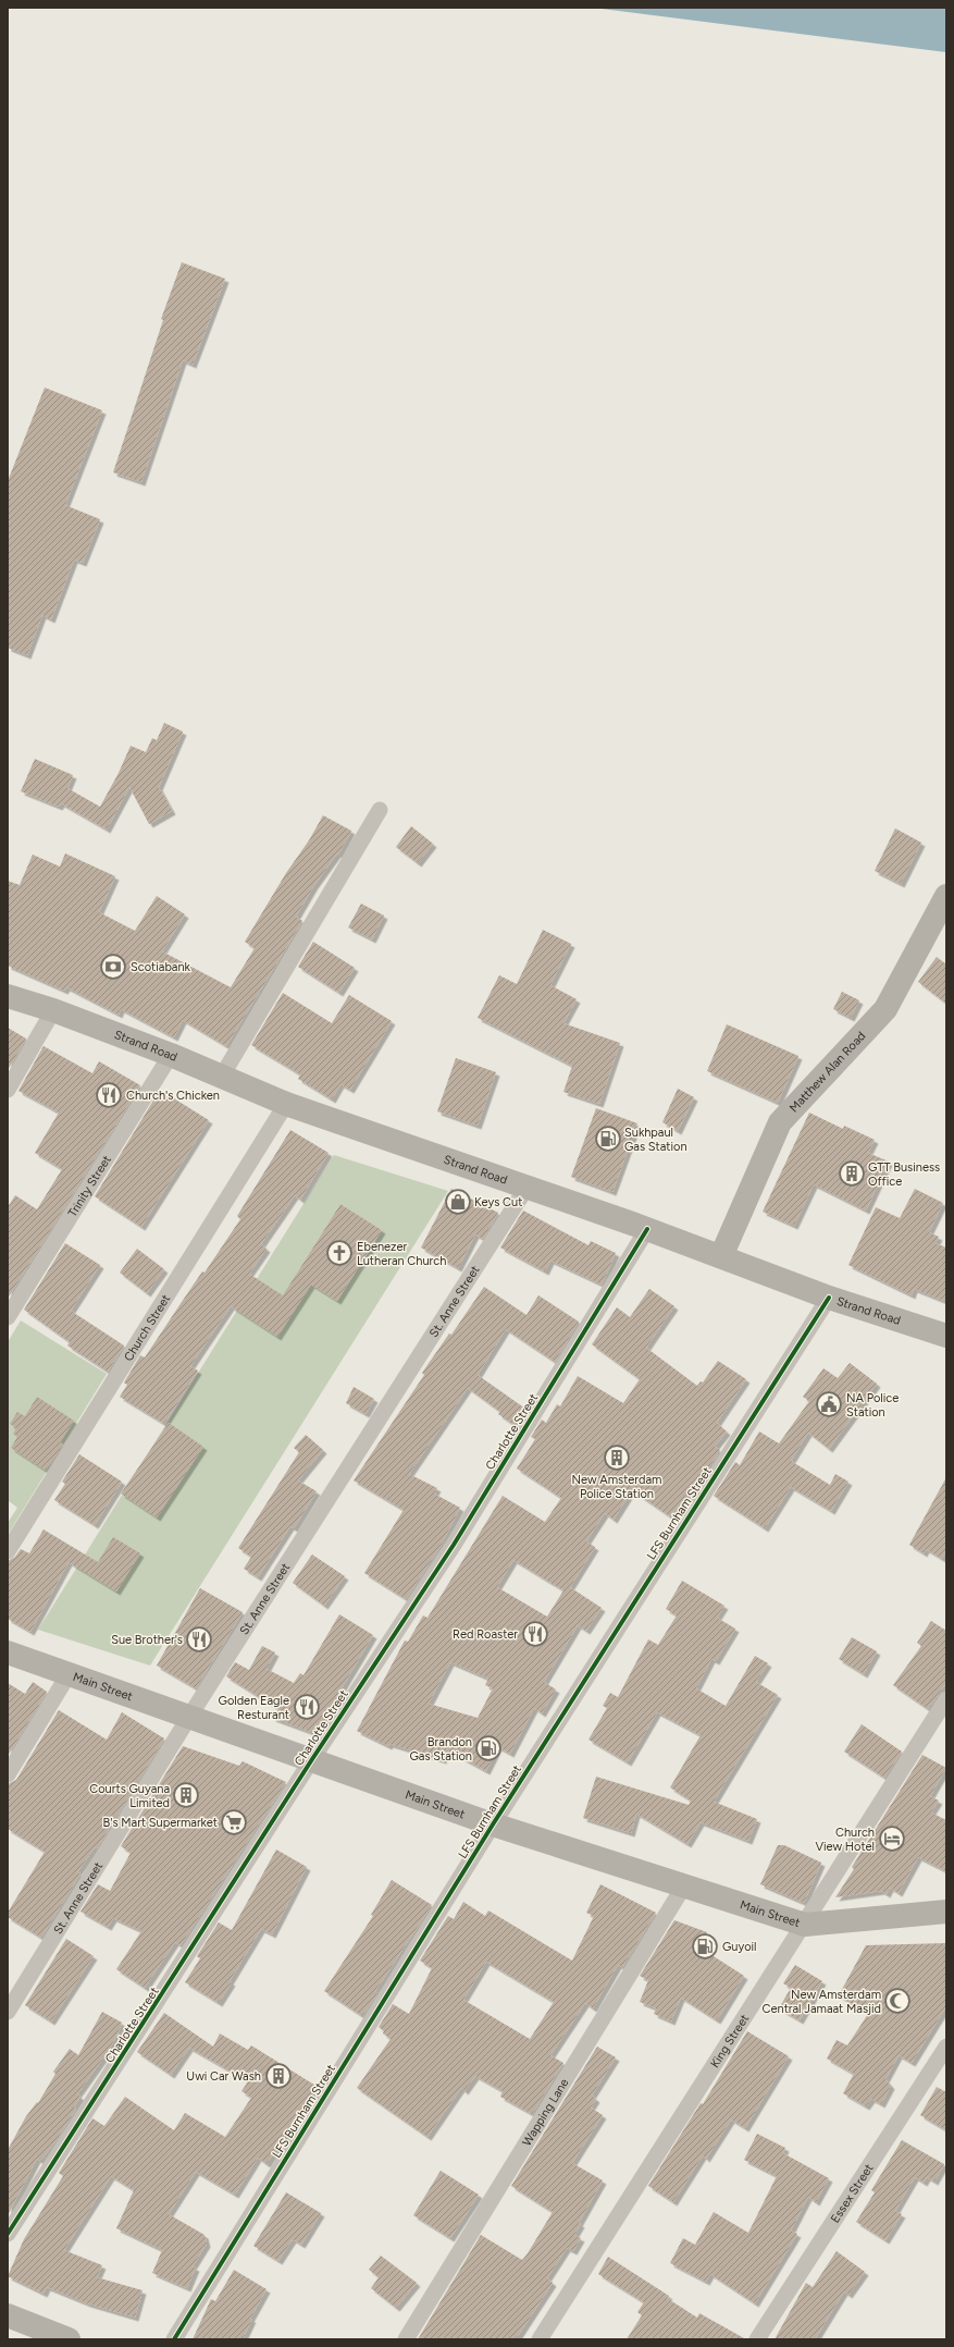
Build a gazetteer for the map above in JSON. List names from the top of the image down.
{
  "streets": {
    "street": [
      "Strand Road",
      "Matthew Alan Road",
      "Trinity Street",
      "St. Anne Street",
      "Church Street",
      "Charlotte Street",
      "LFS Burnham Street",
      "Main Street",
      "King Street",
      "Wapping Lane",
      "Essex Street"
    ]
  },
  "crossings": [
    ["Strand Road", "Matthew Alan Road"],
    ["Strand Road", "Trinity Street"],
    ["Strand Road", "St. Anne Street"],
    ["Strand Road", "Church Street"],
    ["Strand Road", "Charlotte Street"],
    ["Strand Road", "LFS Burnham Street"],
    ["St. Anne Street", "Main Street"],
    ["Charlotte Street", "Main Street"],
    ["LFS Burnham Street", "Main Street"],
    ["Main Street", "King Street"],
    ["Main Street", "Wapping Lane"]
  ],
  "places": {
    "bank": ["Scotiabank"],
    "restaurant": [
      "Church's Chicken",
      "Red Roaster",
      "Sue Brother's",
      "Golden Eagle Resturant"
    ],
    "fuel station": ["Sukhpaul Gas Station", "Brandon Gas Station", "Guyoil"],
    "building": [
      "GTT Business Office",
      "New Amsterdam Police Station",
      "Courts Guyana Limited",
      "Uwi Car Wash"
    ],
    "shop": ["Keys Cut"],
    "church": ["Ebenezer Lutheran Church"],
    "public building": ["NA Police Station"],
    "supermarket": ["B's Mart Supermarket"],
    "hotel": ["Church View Hotel"],
    "mosque": ["New Amsterdam Central Jamaat Masjid"]
  }
}
